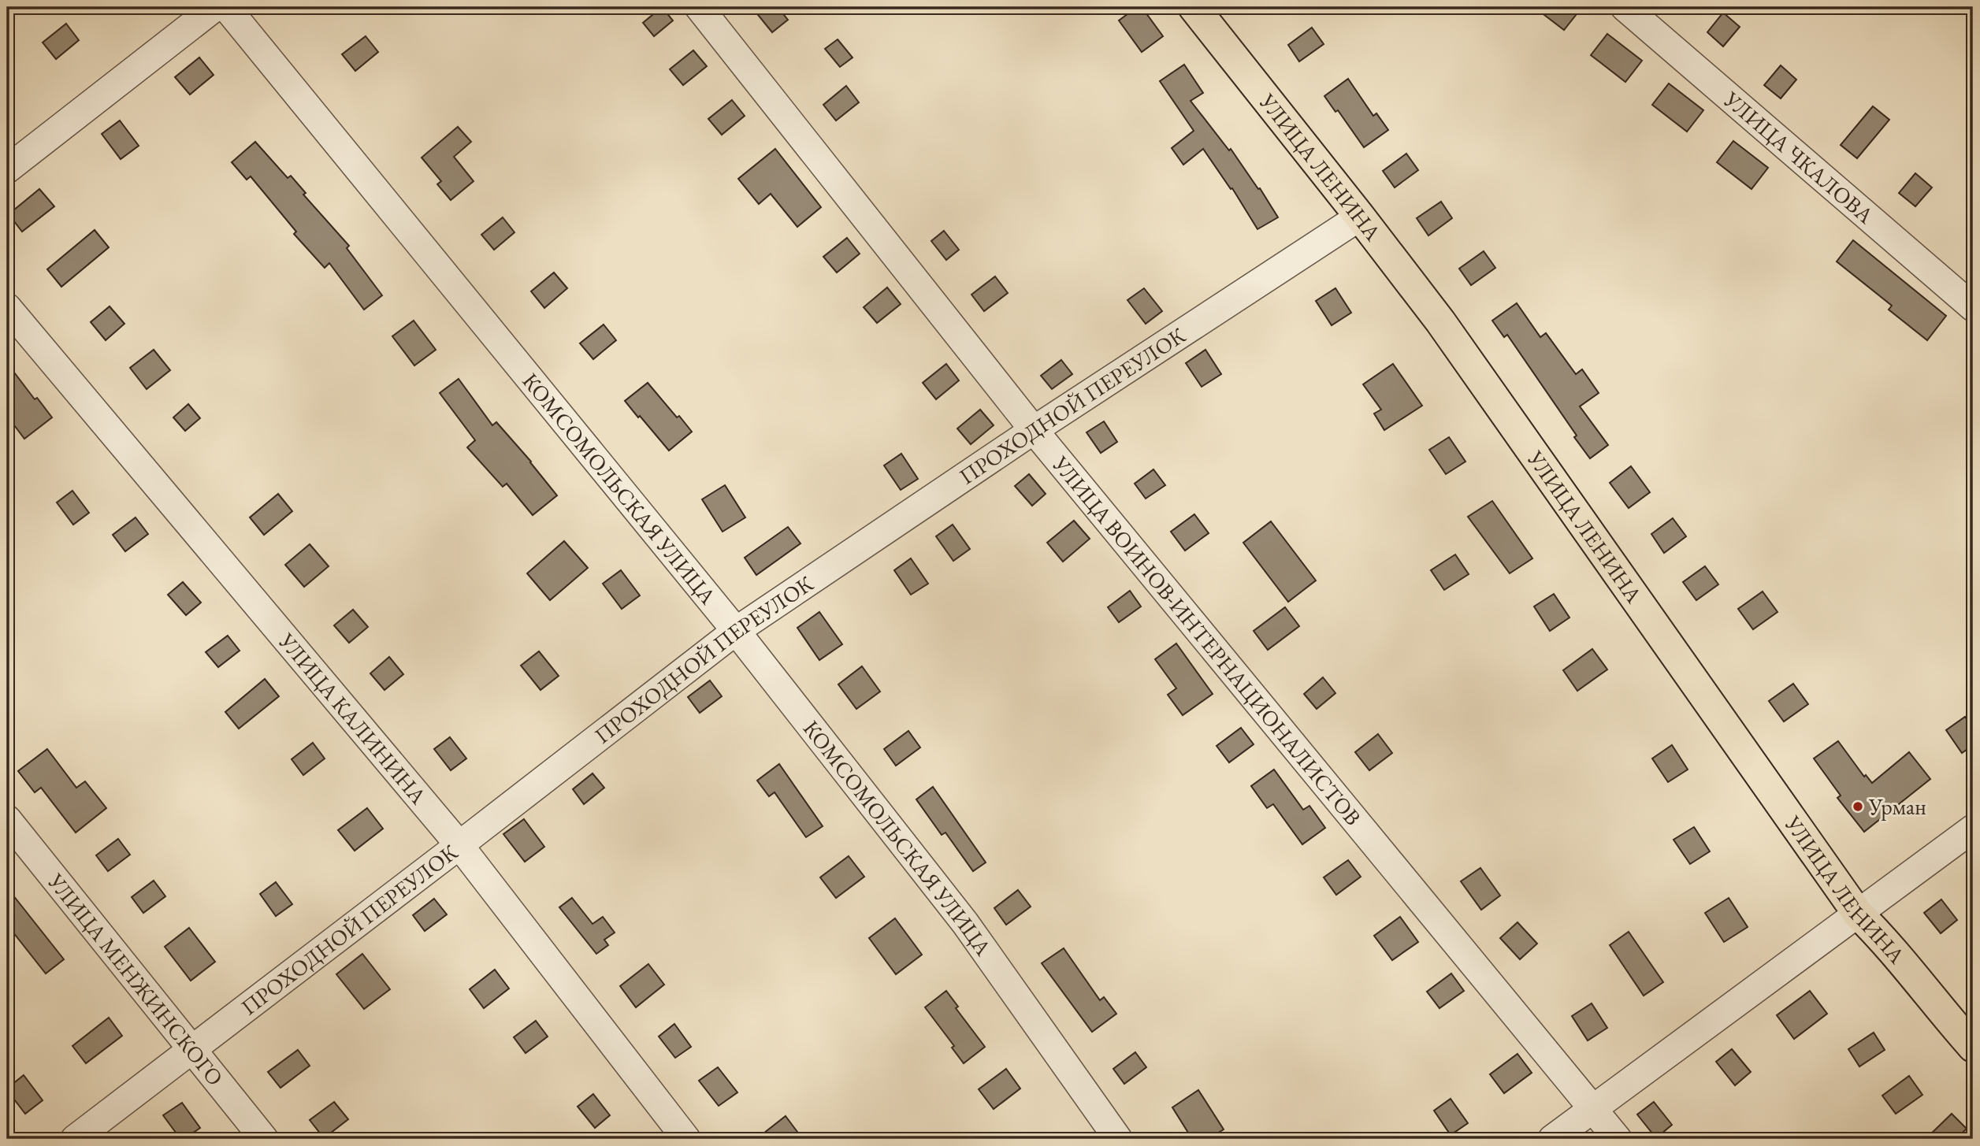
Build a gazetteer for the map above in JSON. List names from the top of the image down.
{
  "streets": {
    "main road": ["УЛИЦА ЛЕНИНА"],
    "street": [
      "УЛИЦА ЧКАЛОВА",
      "ПРОХОДНОЙ ПЕРЕУЛОК",
      "КОМСОМОЛЬСКАЯ УЛИЦА",
      "УЛИЦА ВОИНОВ-ИНТЕРНАЦИОНАЛИСТОВ",
      "УЛИЦА КАЛИНИНА",
      "УЛИЦА МЕНЖИНСКОГО"
    ]
  },
  "crossings": [
    ["УЛИЦА ЛЕНИНА", "ПРОХОДНОЙ ПЕРЕУЛОК"],
    ["ПРОХОДНОЙ ПЕРЕУЛОК", "КОМСОМОЛЬСКАЯ УЛИЦА"],
    ["ПРОХОДНОЙ ПЕРЕУЛОК", "УЛИЦА ВОИНОВ-ИНТЕРНАЦИОНАЛИСТОВ"],
    ["ПРОХОДНОЙ ПЕРЕУЛОК", "УЛИЦА КАЛИНИНА"],
    ["ПРОХОДНОЙ ПЕРЕУЛОК", "УЛИЦА МЕНЖИНСКОГО"]
  ],
  "places": ["Урман"]
}
